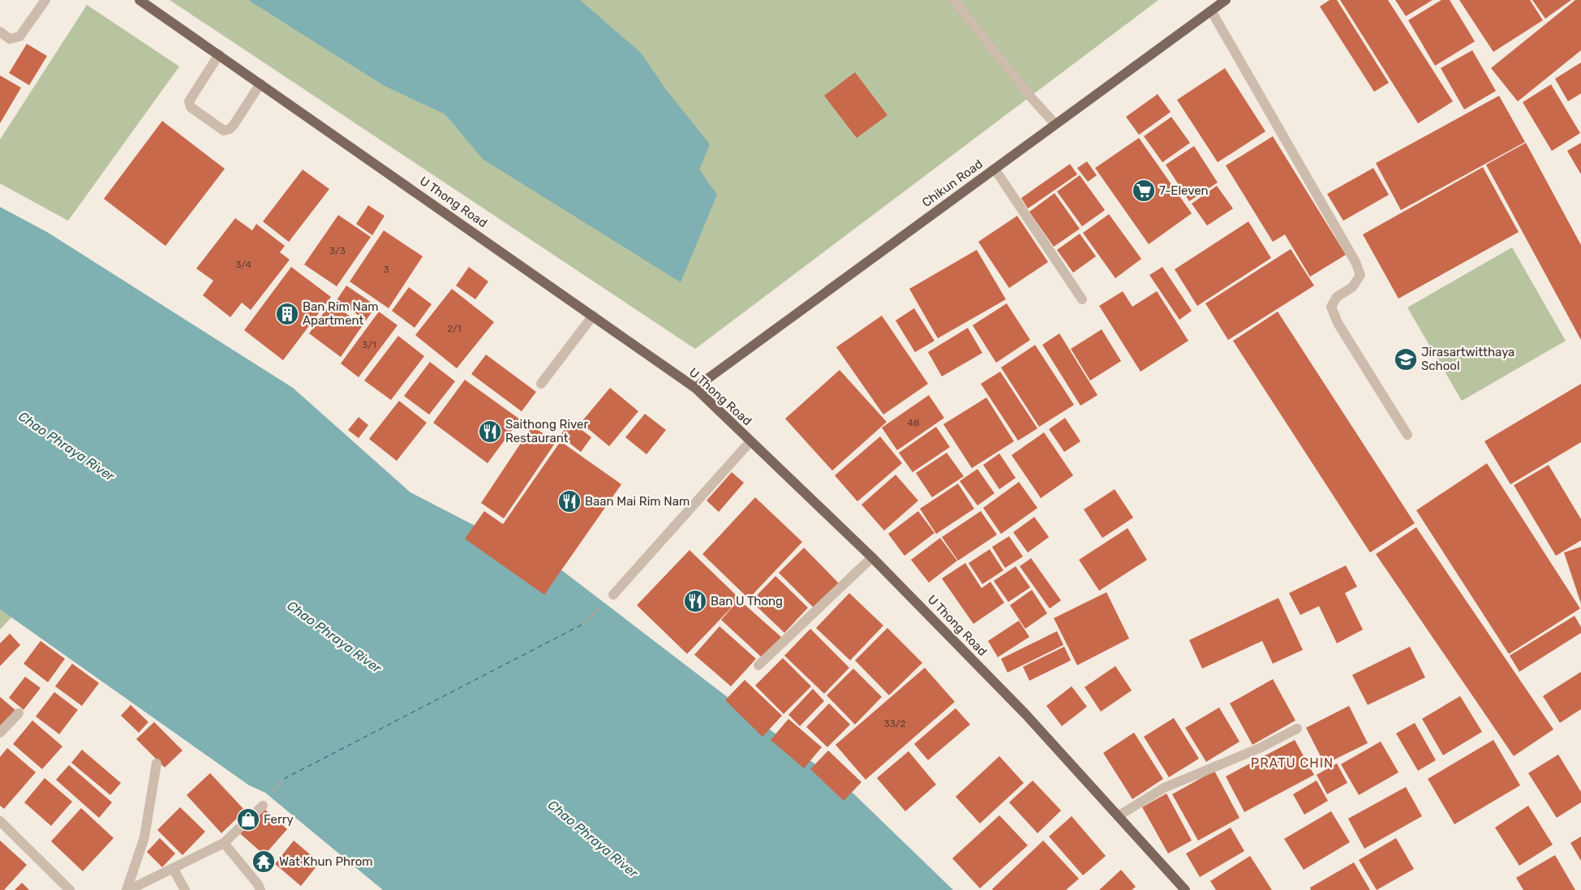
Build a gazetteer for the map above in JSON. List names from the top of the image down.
{
  "streets": {
    "main road": ["Chikun Road", "U Thong Road"]
  },
  "crossings": [
    ["Chikun Road", "U Thong Road"]
  ],
  "districts": ["PRATU CHIN"],
  "water": ["Chao Phraya River"],
  "places": {
    "supermarket": ["7-Eleven"],
    "building": ["Ban Rim Nam Apartment"],
    "school or university": ["Jirasartwitthaya School"],
    "restaurant": ["Saithong River Restaurant", "Baan Mai Rim Nam", "Ban U Thong"],
    "shop": ["Ferry"],
    "temple": ["Wat Khun Phrom"]
  },
  "house_numbers": [
    "3/3",
    "3/4",
    "3",
    "2/1",
    "3/1",
    "48",
    "33/2"
  ]
}
